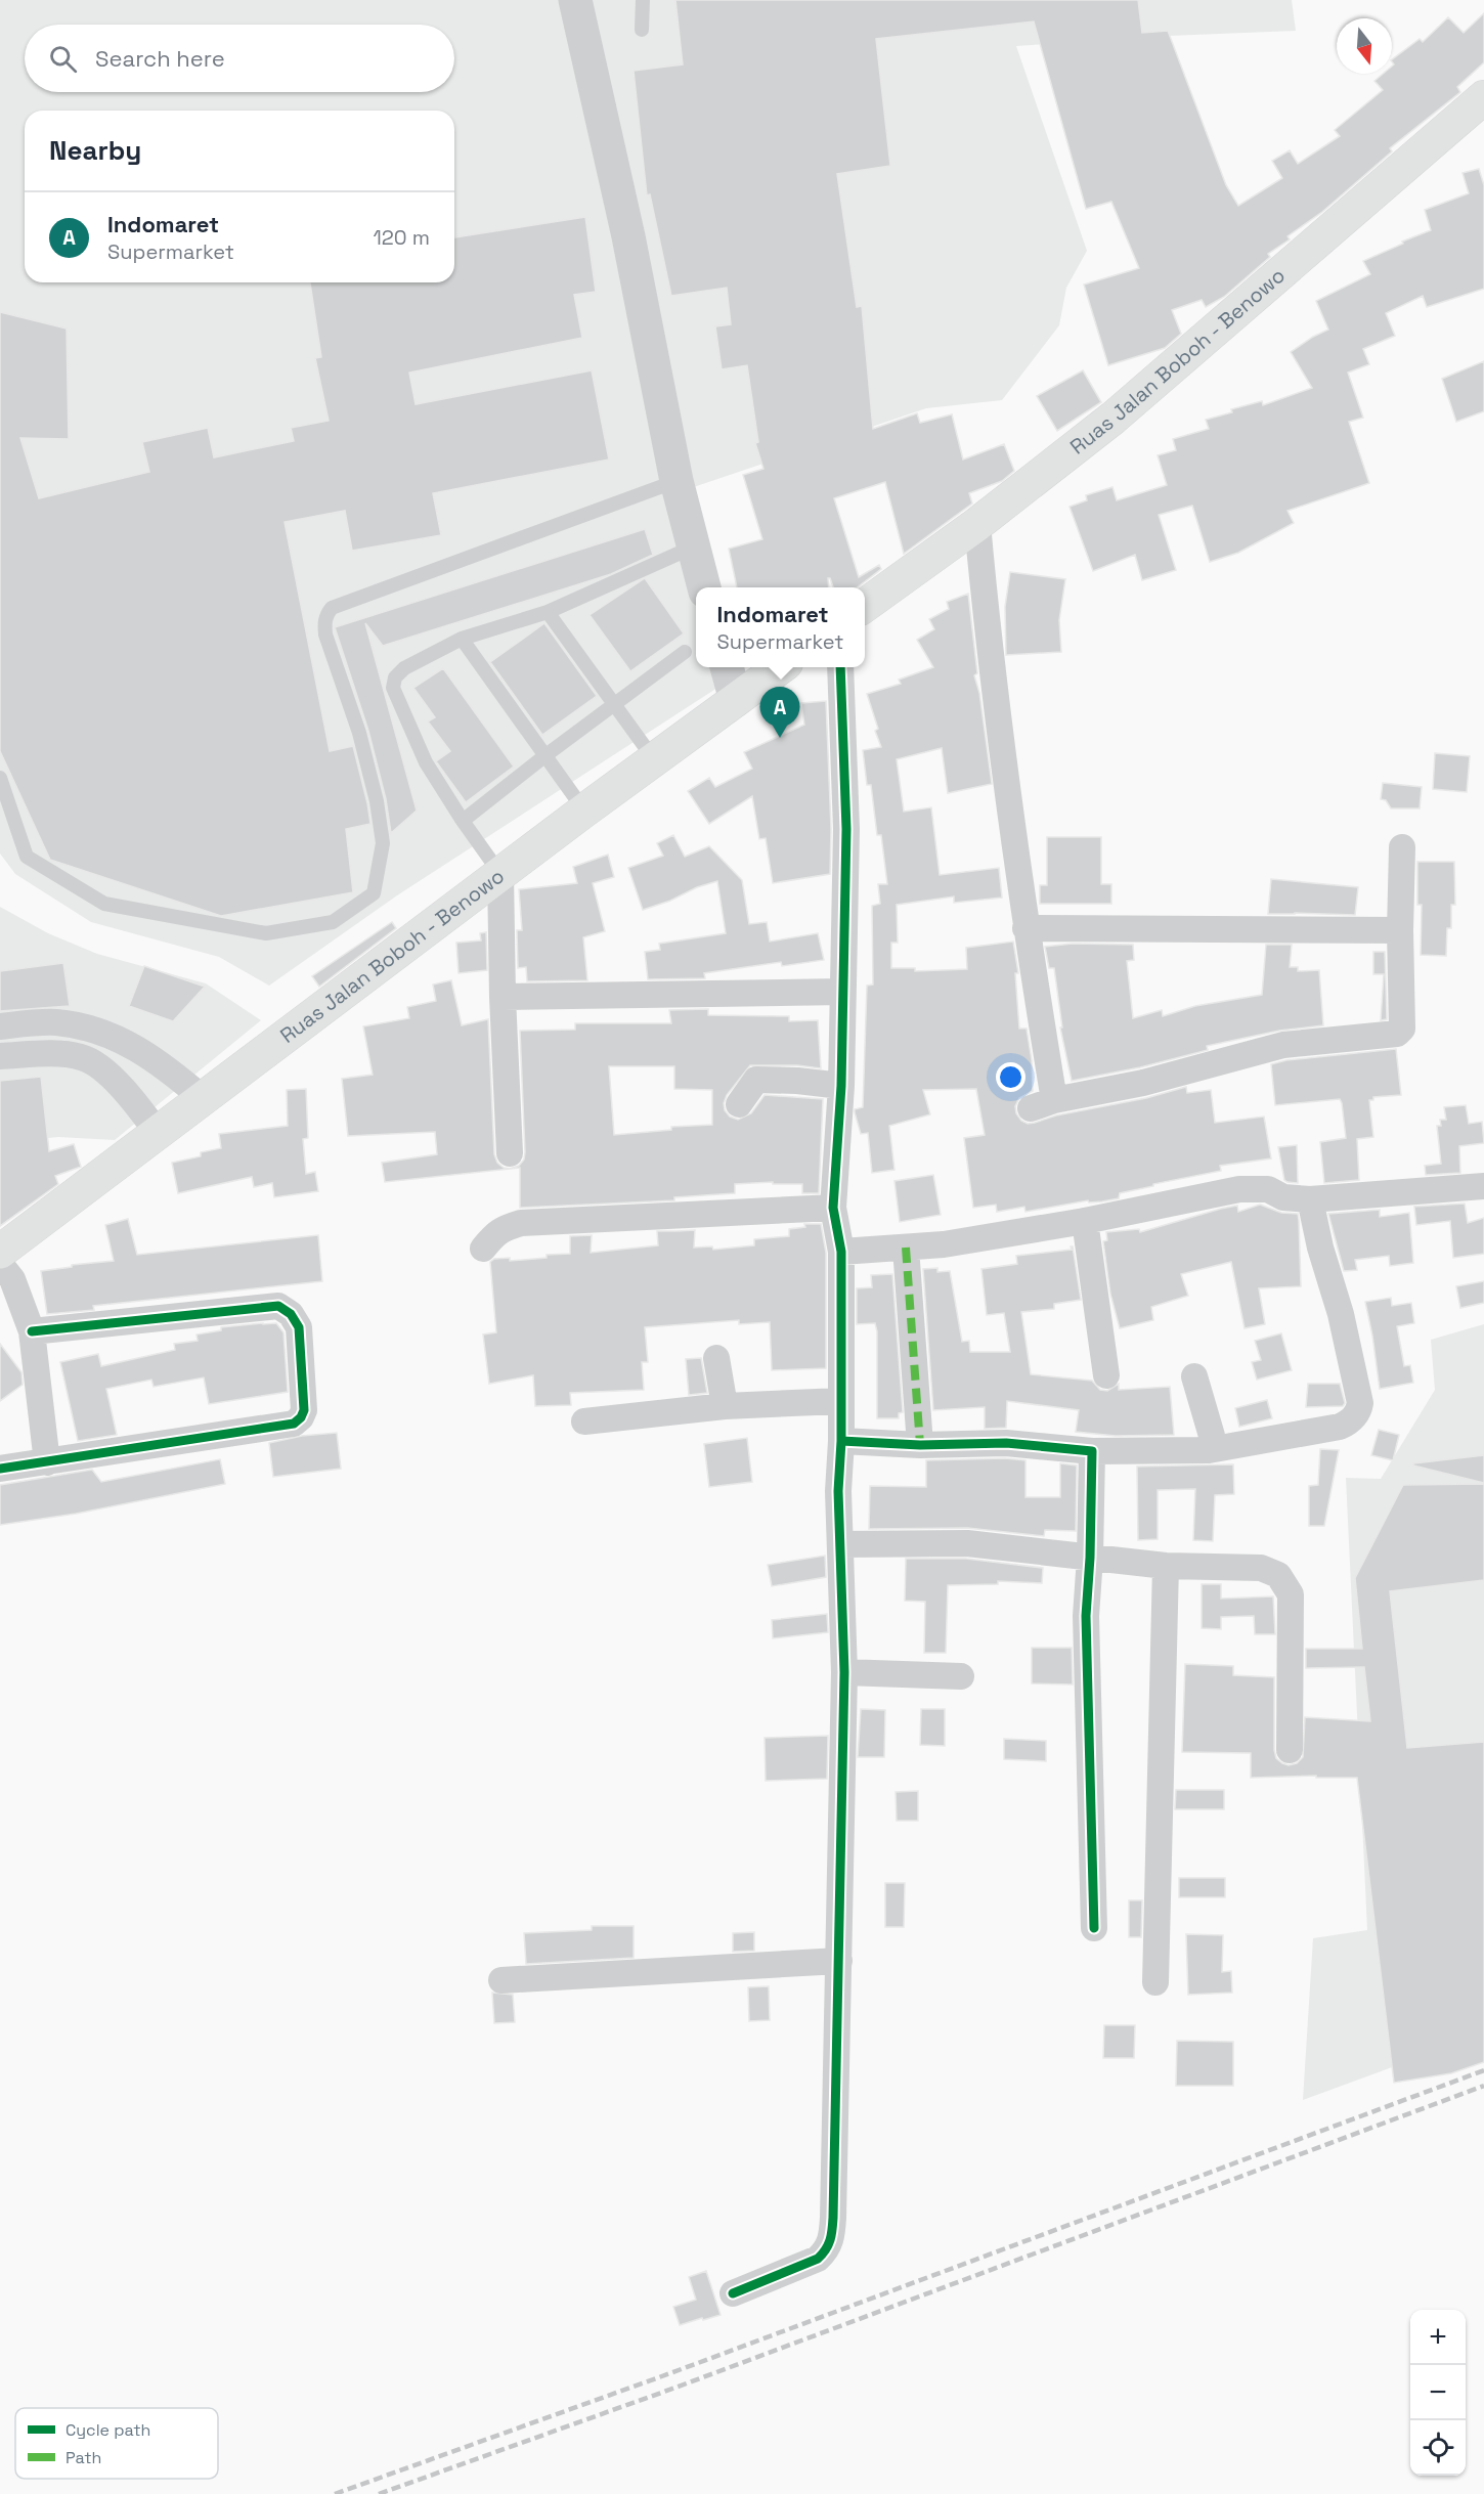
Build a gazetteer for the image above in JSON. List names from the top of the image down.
{
  "streets": {
    "main road": ["Ruas Jalan Boboh - Benowo"]
  },
  "legend": ["Cycle path", "Path"],
  "north": "bottom",
  "page": {
    "search": "Search here",
    "heading": "Nearby",
    "list": [
      {
        "mark": "A",
        "name": "Indomaret",
        "note": "Supermarket",
        "value": "120 m"
      }
    ],
    "popup": ["Indomaret", "Supermarket"],
    "pins": "A",
    "map_buttons": ["+", "−"]
  }
}
